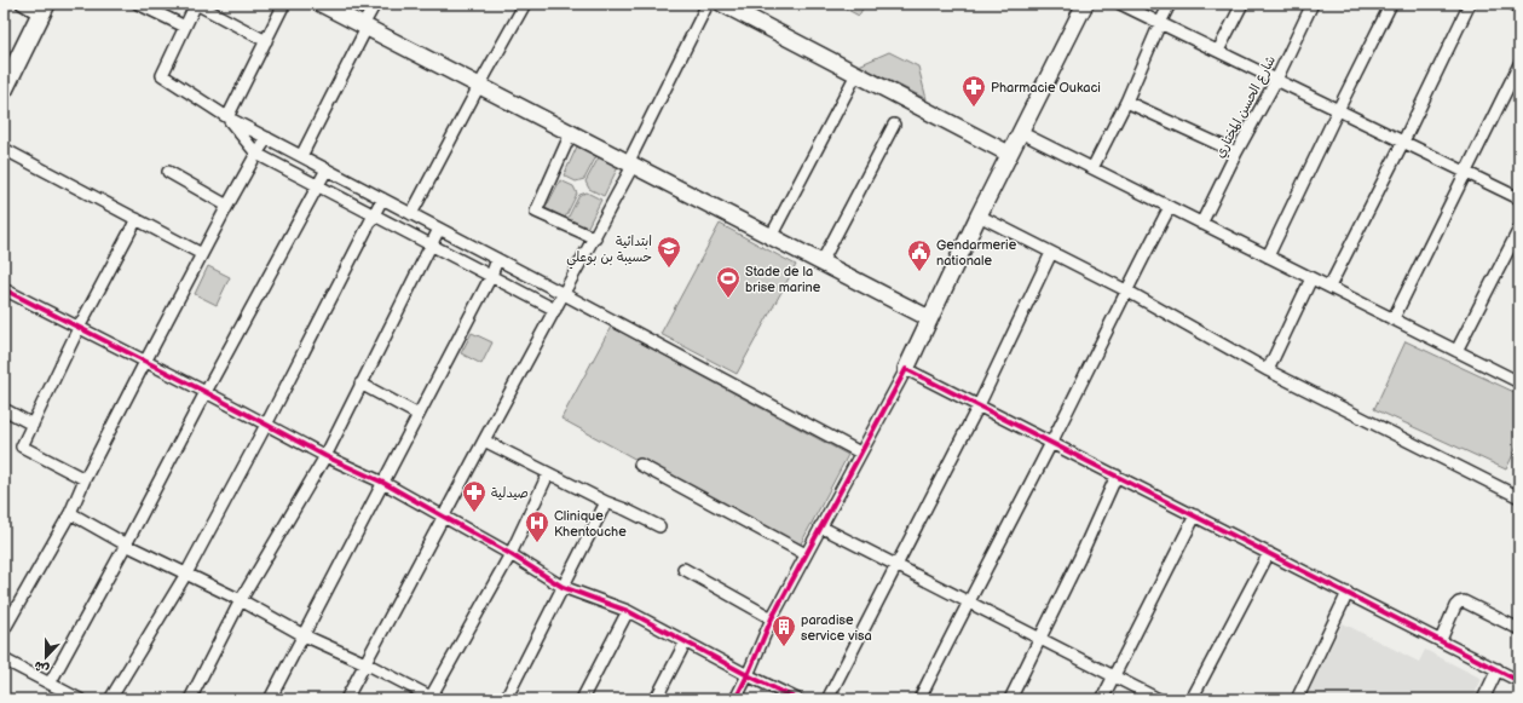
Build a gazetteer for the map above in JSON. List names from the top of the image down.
{
  "streets": {
    "street": ["شارع الحسن المختاري"]
  },
  "places": {
    "pharmacy": ["Pharmacie Oukaci", "صيدلية"],
    "school or university": ["ابتدائية حسيبة بن بوعلي"],
    "public building": ["Gendarmerie nationale"],
    "sports": ["Stade de la brise marine"],
    "hospital": ["Clinique Khentouche"],
    "building": ["paradise service visa"]
  },
  "north": "bottom"
}
